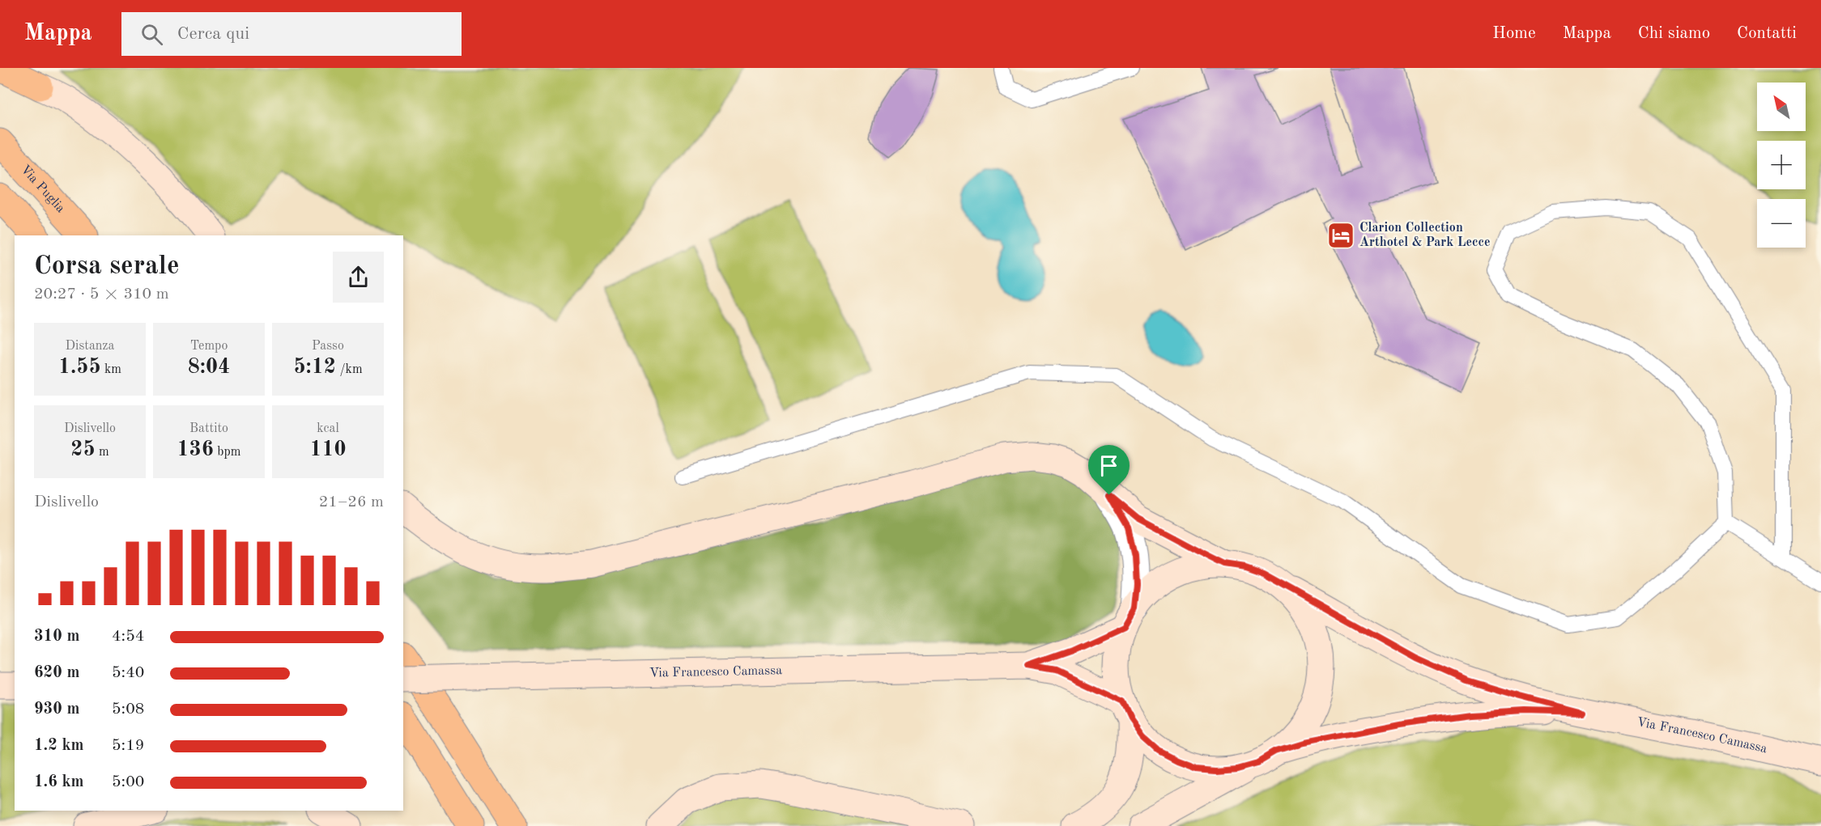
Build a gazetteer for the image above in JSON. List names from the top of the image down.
{
  "streets": {
    "highway": ["Via Puglia"],
    "street": ["Via Francesco Camassa"]
  },
  "places": {
    "hotel": ["Clarion Collection Arthotel & Park Lecce"]
  },
  "north": "top left",
  "page": {
    "header": "Mappa",
    "search": "Cerca qui",
    "nav": [
      "Home",
      "Mappa",
      "Chi siamo",
      "Contatti"
    ],
    "map_buttons": ["+", "−"],
    "heading": ["Corsa serale", "20:27 · 5 × 310 m"],
    "stats": [
      ["Distanza", "1.55 km"],
      ["Tempo", "8:04"],
      ["Passo", "5:12 /km"],
      ["Dislivello", "25 m"],
      ["Battito", "136 bpm"],
      ["kcal", "110"]
    ],
    "chart": ["Dislivello", "21–26 m"],
    "list": [
      {
        "name": "310 m",
        "note": "4:54"
      },
      {
        "name": "620 m",
        "note": "5:40"
      },
      {
        "name": "930 m",
        "note": "5:08"
      },
      {
        "name": "1.2 km",
        "note": "5:19"
      },
      {
        "name": "1.6 km",
        "note": "5:00"
      }
    ]
  }
}
